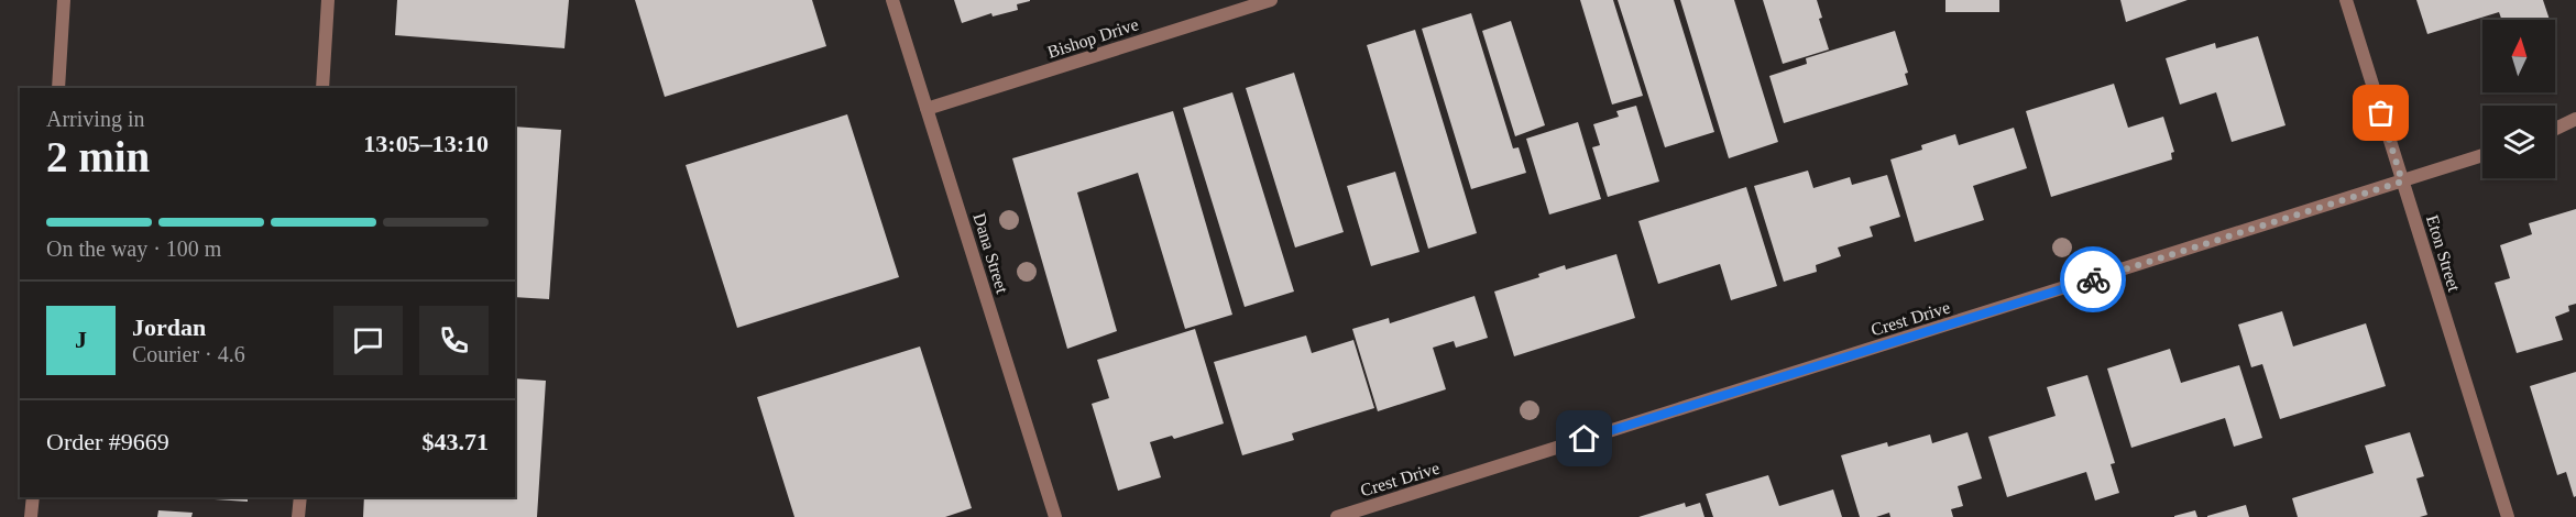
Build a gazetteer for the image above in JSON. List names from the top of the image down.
{
  "streets": {
    "street": [
      "Bishop Drive",
      "Dana Street",
      "Eton Street",
      "Crest Drive"
    ]
  },
  "crossings": [
    ["Bishop Drive", "Dana Street"],
    ["Eton Street", "Crest Drive"]
  ],
  "north": "top",
  "page": {
    "heading": ["2 min", "Arriving in", "13:05–13:10"],
    "panel": [
      "Jordan",
      "Courier · 4.6",
      "Order #9669",
      "$43.71"
    ],
    "bar": "On the way · 100 m",
    "round": "J"
  }
}
